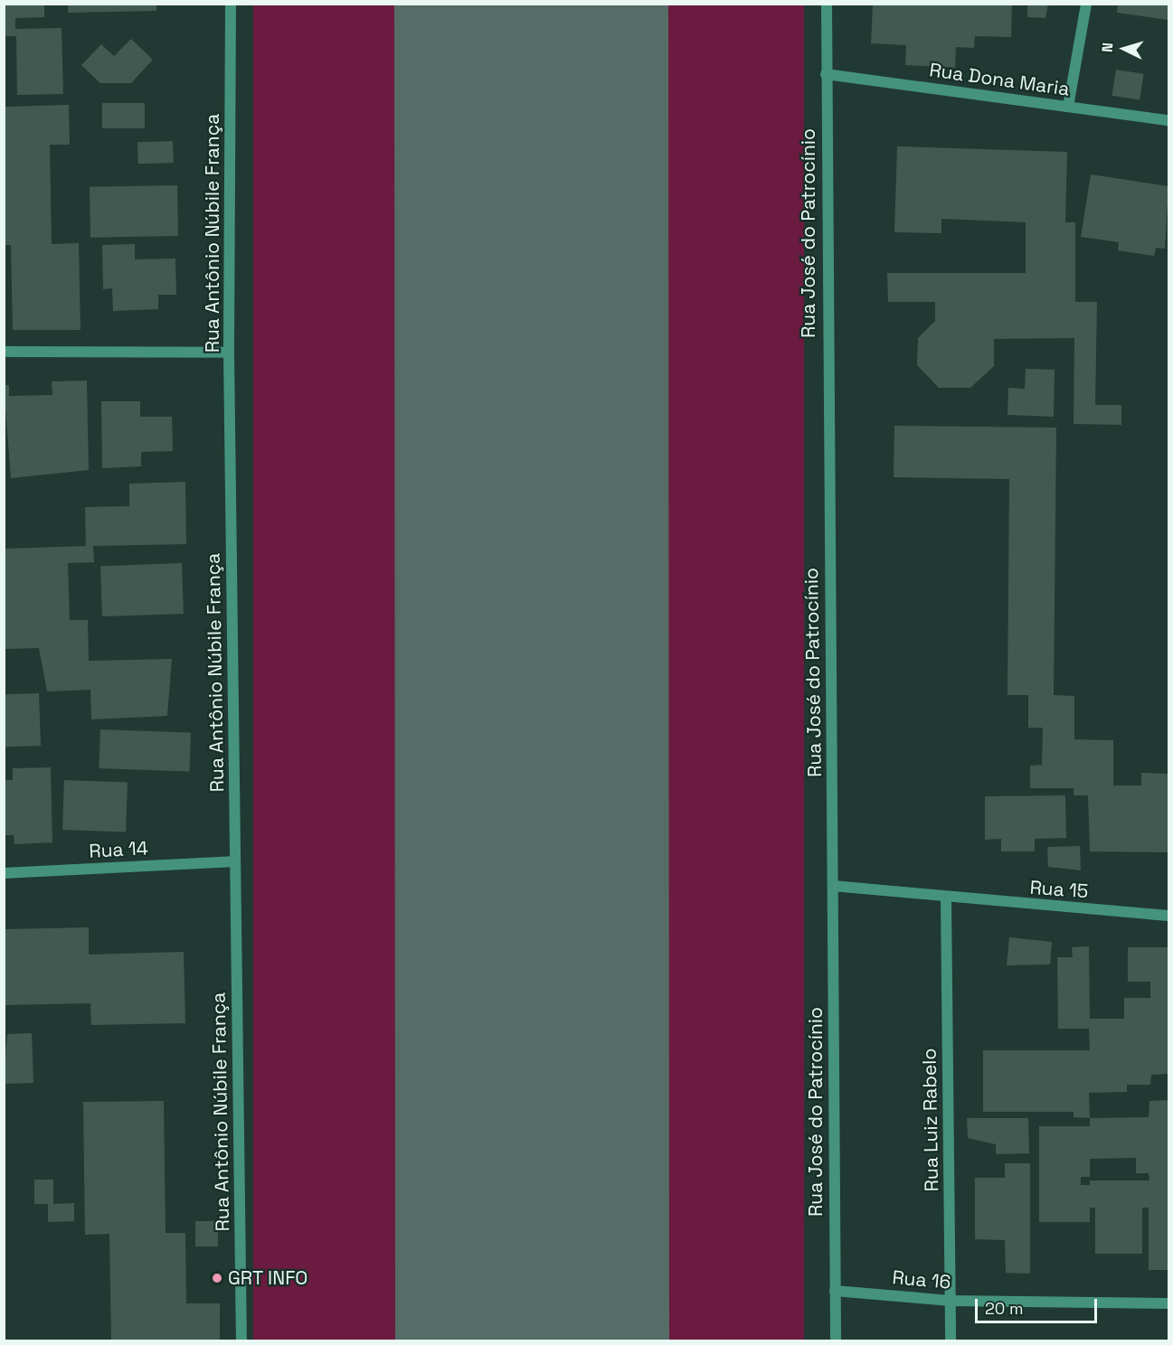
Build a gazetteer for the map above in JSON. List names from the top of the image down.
{
  "streets": {
    "street": [
      "Rua Dona Maria",
      "Rua Antônio Núbile França",
      "Rua José do Patrocínio",
      "Rua 14",
      "Rua 15",
      "Rua Luiz Rabelo",
      "Rua 16"
    ]
  },
  "crossings": [
    ["Rua Dona Maria", "Rua José do Patrocínio"],
    ["Rua Antônio Núbile França", "Rua 14"],
    ["Rua José do Patrocínio", "Rua 15"],
    ["Rua José do Patrocínio", "Rua 16"],
    ["Rua 15", "Rua Luiz Rabelo"],
    ["Rua Luiz Rabelo", "Rua 16"]
  ],
  "places": ["GRT INFO"],
  "scale_bar": "20 m",
  "north": "left"
}
